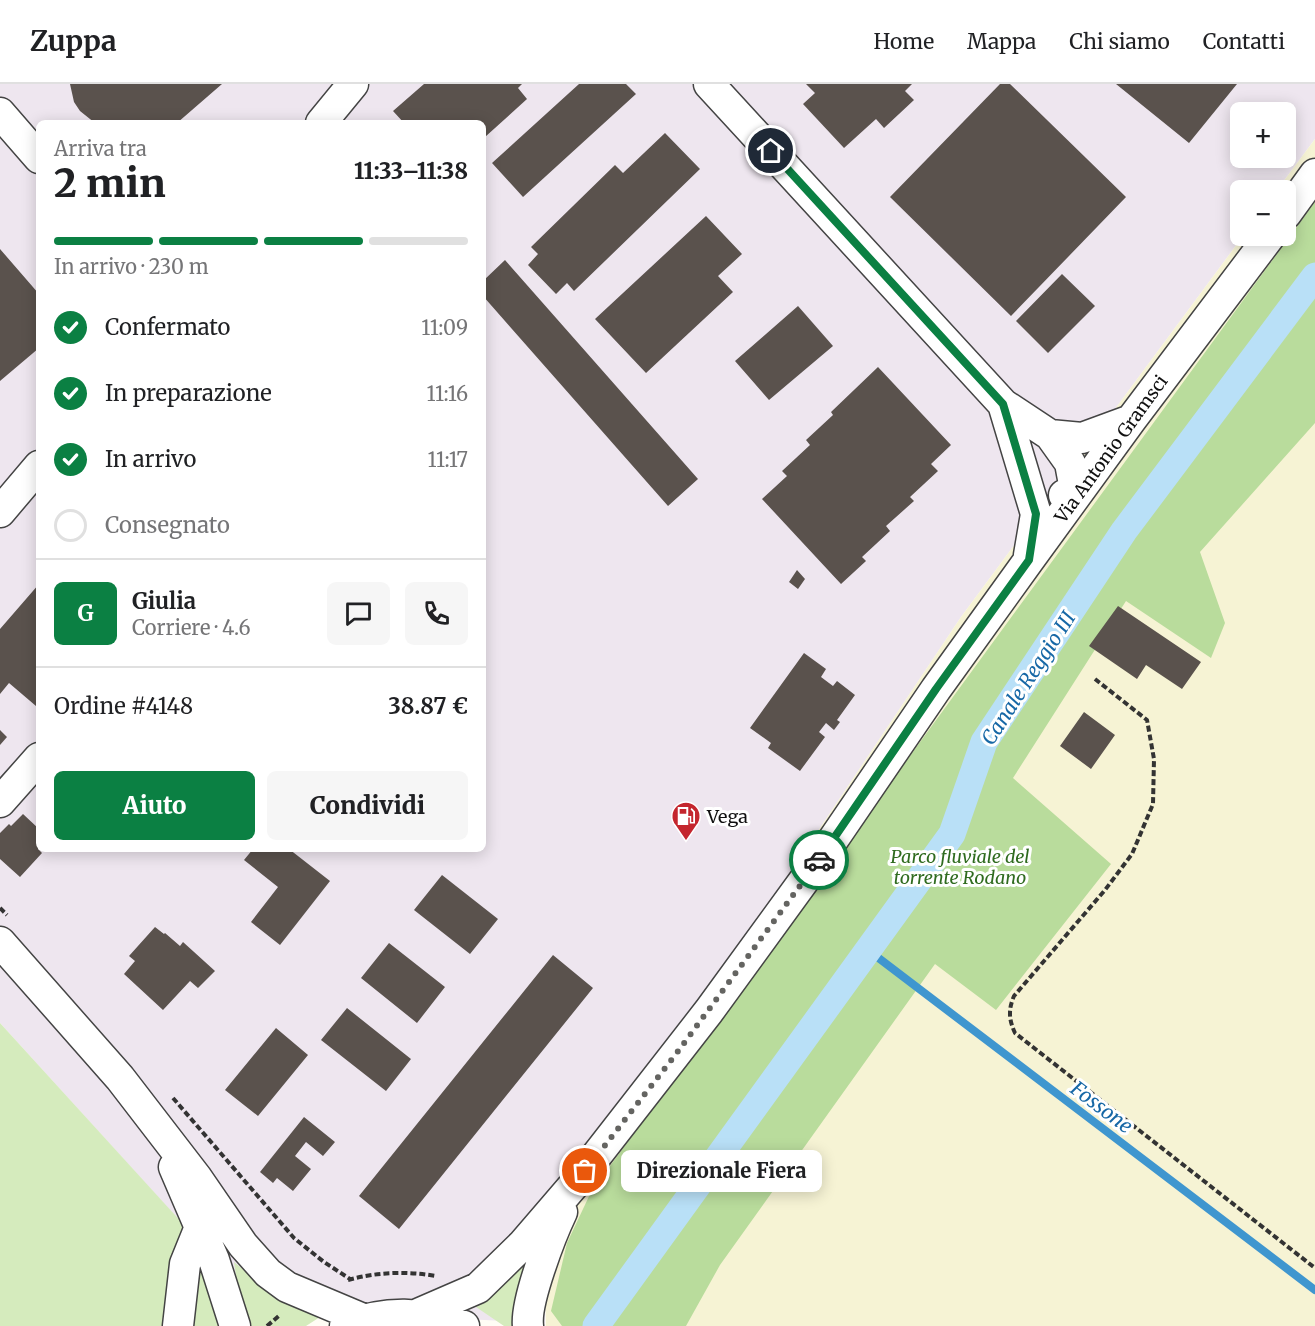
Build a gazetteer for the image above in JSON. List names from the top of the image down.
{
  "streets": {
    "street": ["Via Antonio Gramsci"]
  },
  "water": ["Canale Reggio III", "Fossone"],
  "parks": ["Parco fluviale del torrente Rodano"],
  "places": {
    "fuel station": ["Vega"],
    "other": ["Direzionale Fiera"]
  },
  "page": {
    "header": "Zuppa",
    "nav": [
      "Home",
      "Mappa",
      "Chi siamo",
      "Contatti"
    ],
    "map_buttons": ["+", "−"],
    "heading": ["2 min", "Arriva tra", "11:33–11:38"],
    "panel": [
      "Giulia",
      "Corriere · 4.6",
      "Ordine #4148",
      "38.87 €"
    ],
    "bar": "In arrivo · 230 m",
    "list": [
      ["Confermato", "11:09"],
      ["In preparazione", "11:16"],
      ["In arrivo", "11:17"],
      "Consegnato"
    ],
    "round": "G",
    "buttons": ["Aiuto", "Condividi"],
    "bubble": "Direzionale Fiera"
  }
}
